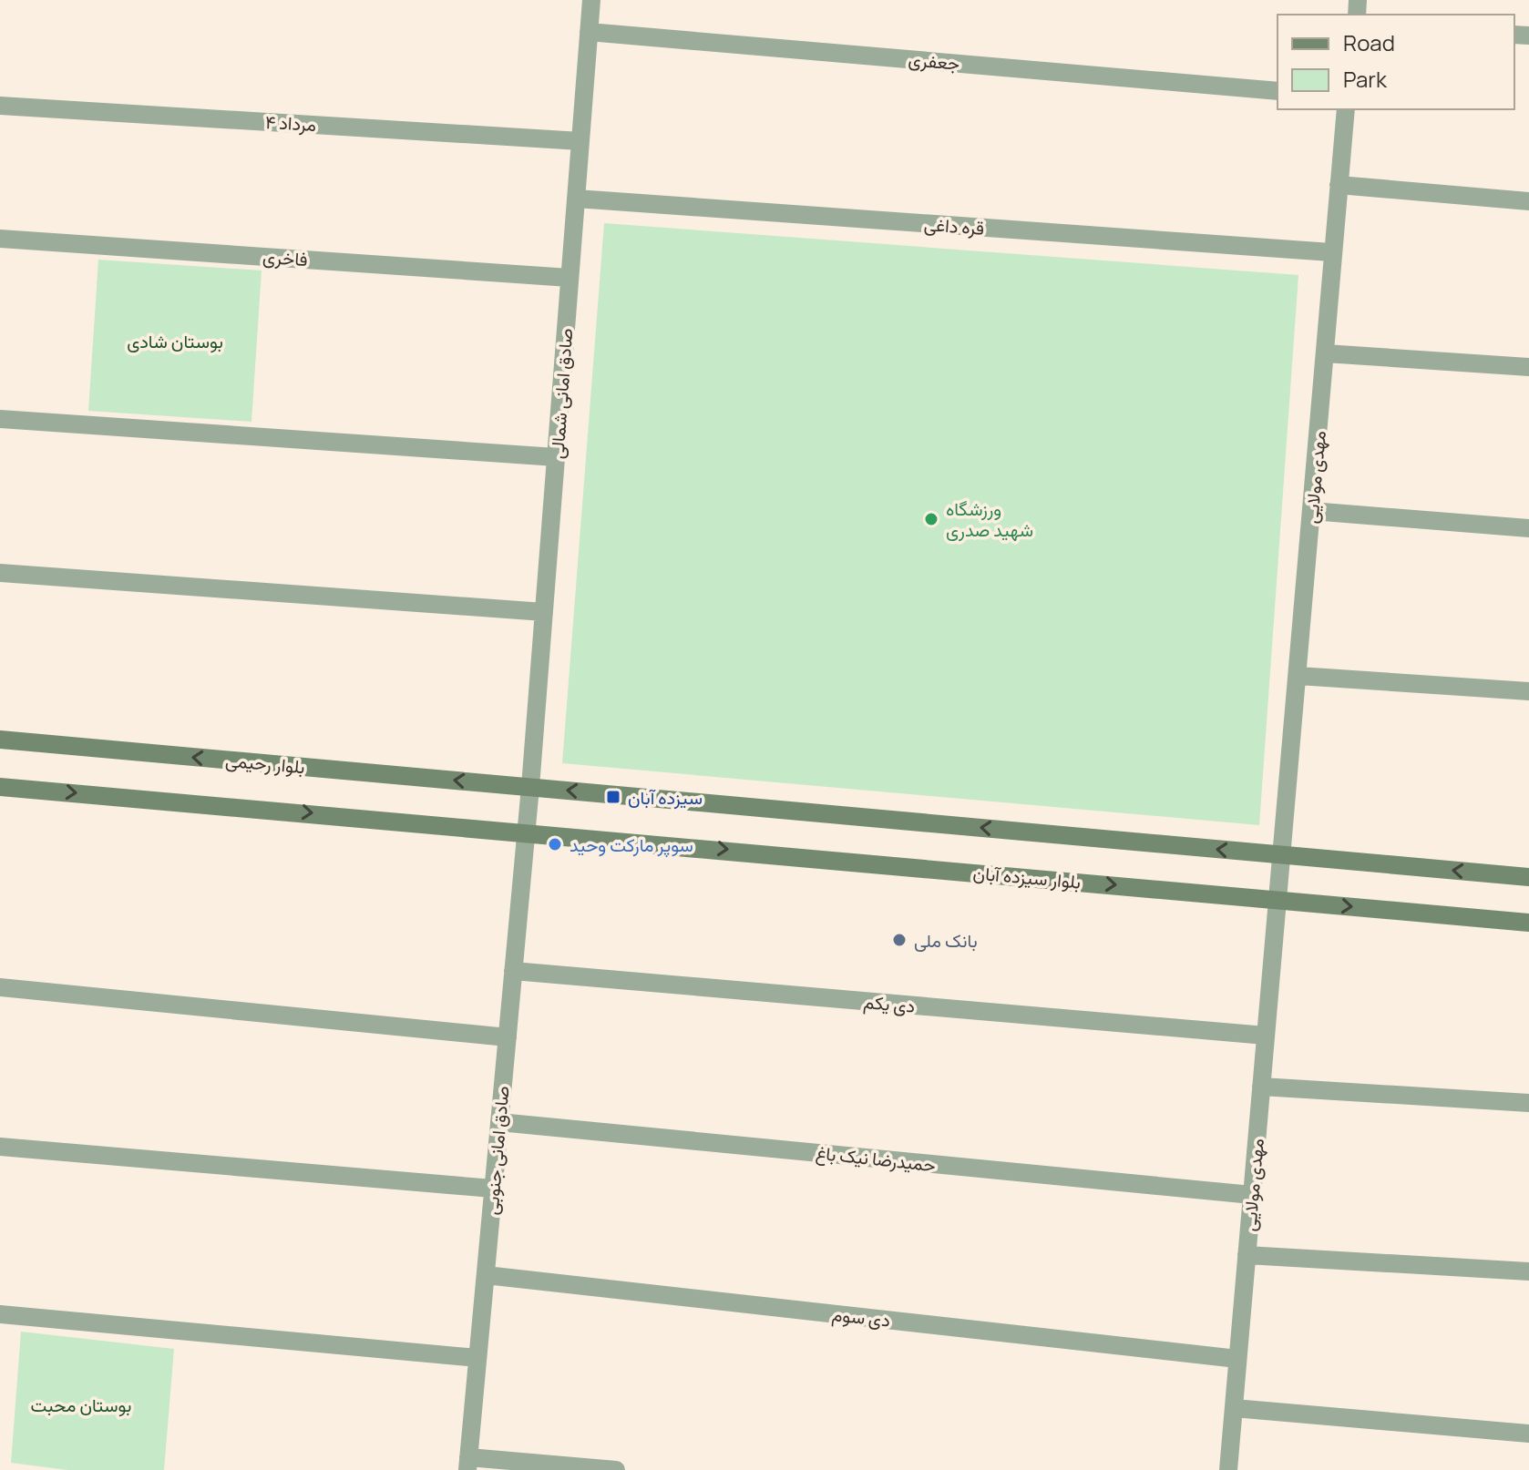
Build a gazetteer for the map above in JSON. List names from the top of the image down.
{
  "streets": {
    "main road": ["بلوار رحیمی", "بلوار سیزده آبان"],
    "street": [
      "جعفری",
      "مرداد ۴",
      "قره داغی",
      "فاخری",
      "صادق امانی شمالی",
      "مهدی مولایی",
      "دی یکم",
      "صادق امانی جنوبی",
      "حمیدرضا نیک باغ",
      "دی سوم"
    ]
  },
  "crossings": [
    ["جعفری", "صادق امانی شمالی"],
    ["مرداد ۴", "صادق امانی شمالی"],
    ["قره داغی", "صادق امانی شمالی"],
    ["قره داغی", "مهدی مولایی"],
    ["فاخری", "صادق امانی شمالی"],
    ["صادق امانی شمالی", "بلوار رحیمی"],
    ["صادق امانی شمالی", "بلوار سیزده آبان"],
    ["صادق امانی شمالی", "صادق امانی جنوبی"],
    ["مهدی مولایی", "بلوار سیزده آبان"],
    ["مهدی مولایی", "دی یکم"],
    ["مهدی مولایی", "حمیدرضا نیک باغ"],
    ["مهدی مولایی", "دی سوم"],
    ["بلوار سیزده آبان", "صادق امانی جنوبی"],
    ["دی یکم", "صادق امانی جنوبی"],
    ["صادق امانی جنوبی", "حمیدرضا نیک باغ"],
    ["صادق امانی جنوبی", "دی سوم"]
  ],
  "parks": ["بوستان شادی", "بوستان محبت"],
  "places": {
    "other": ["ورزشگاه شهید صدری", "سوپر مارکت وحید", "بانک ملی"],
    "transit": ["سیزده آبان"]
  },
  "legend": ["Road", "Park"]
}
